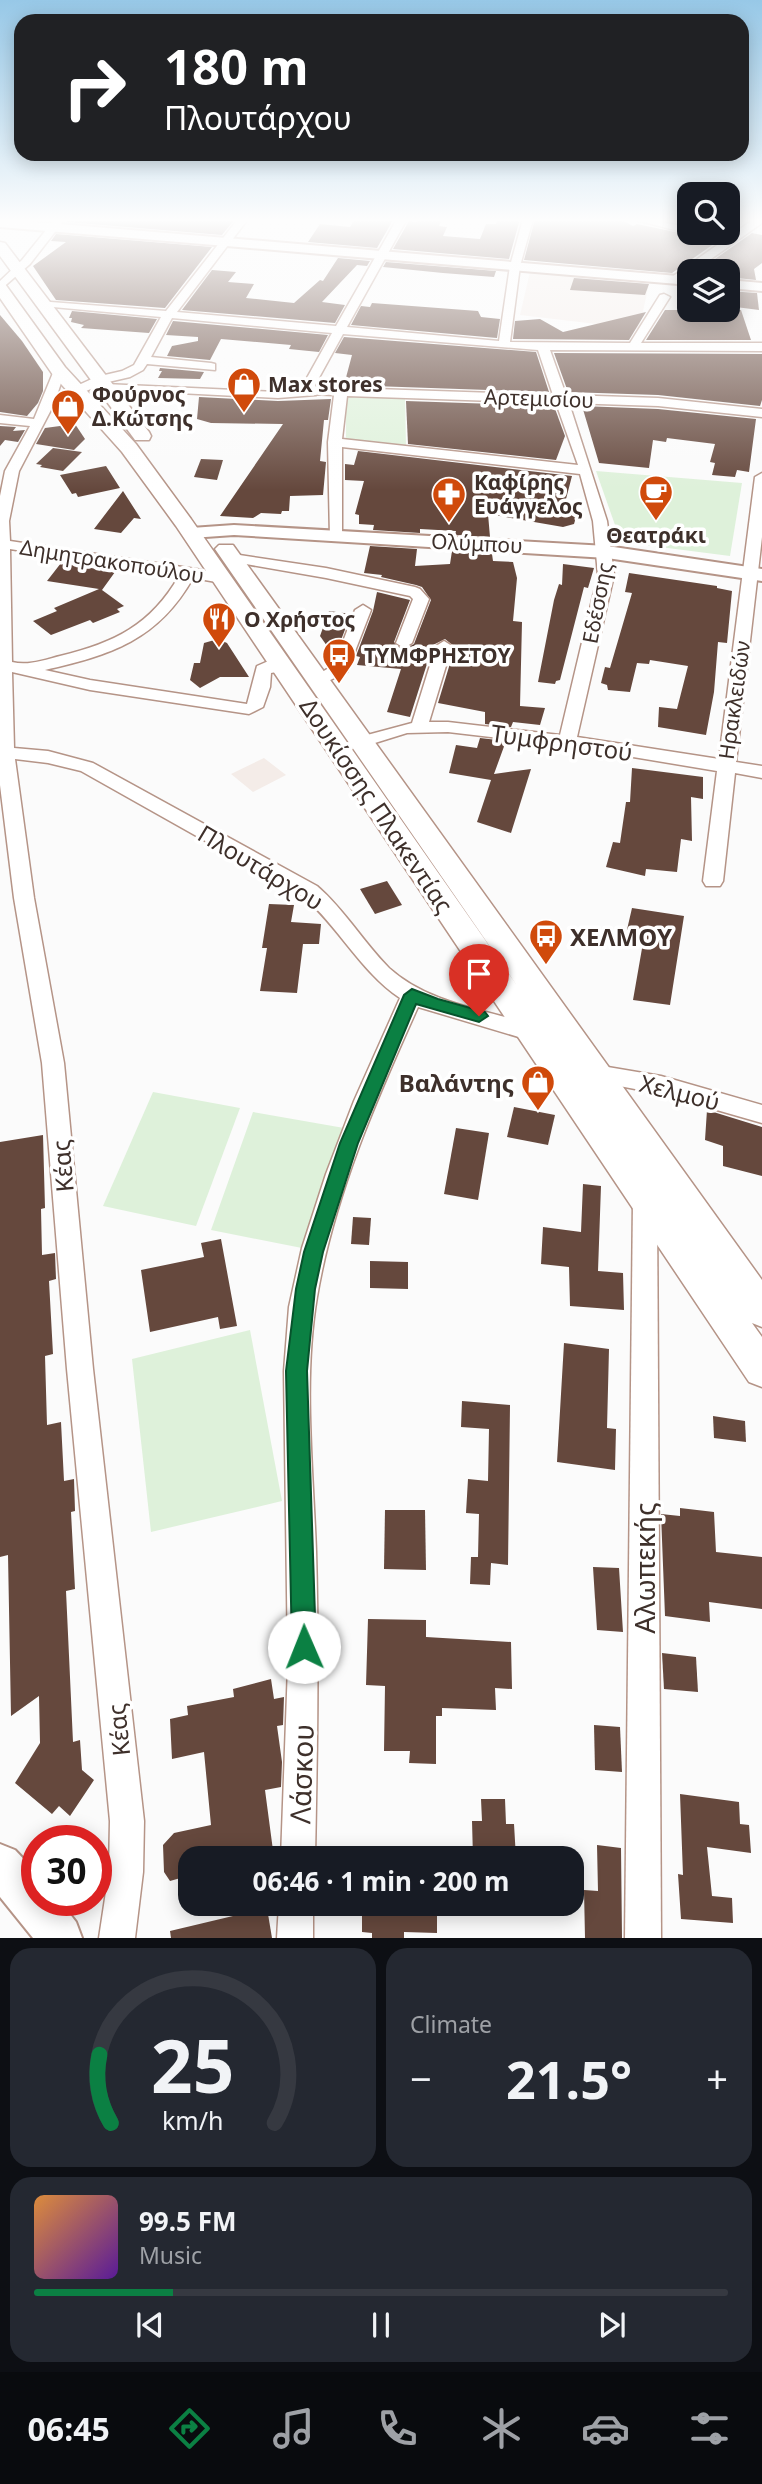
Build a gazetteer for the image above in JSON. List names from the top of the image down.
{
  "streets": {
    "main road": ["Δουκίσσης Πλακεντίας"],
    "street": [
      "Αρτεμισίου",
      "Ολύμπου",
      "Δημητρακοπούλου",
      "Εδέσσης",
      "Ηρακλειδών",
      "Τυμφρηστού",
      "Πλουτάρχου",
      "Χελμού",
      "Κέας",
      "Αλωπεκής",
      "Λάσκου"
    ]
  },
  "crossings": [
    ["Αρτεμισίου", "Εδέσσης"],
    ["Αρτεμισίου", "Δουκίσσης Πλακεντίας"],
    ["Ολύμπου", "Εδέσσης"],
    ["Ολύμπου", "Ηρακλειδών"],
    ["Ολύμπου", "Δουκίσσης Πλακεντίας"],
    ["Δημητρακοπούλου", "Δουκίσσης Πλακεντίας"],
    ["Δημητρακοπούλου", "Κέας"],
    ["Εδέσσης", "Τυμφρηστού"],
    ["Ηρακλειδών", "Τυμφρηστού"],
    ["Τυμφρηστού", "Δουκίσσης Πλακεντίας"],
    ["Δουκίσσης Πλακεντίας", "Πλουτάρχου"],
    ["Δουκίσσης Πλακεντίας", "Χελμού"],
    ["Δουκίσσης Πλακεντίας", "Κέας"],
    ["Δουκίσσης Πλακεντίας", "Αλωπεκής"],
    ["Πλουτάρχου", "Κέας"],
    ["Πλουτάρχου", "Λάσκου"]
  ],
  "places": {
    "shop": ["Max stores", "Φούρνος Δ.Κώτσης", "Βαλάντης"],
    "cafe": ["Θεατράκι"],
    "pharmacy": ["Καφίρης Ευάγγελος"],
    "restaurant": ["Ο Χρήστος"],
    "bus stop": ["ΤΥΜΦΡΗΣΤΟΥ", "ΧΕΛΜΟΥ"]
  },
  "page": {
    "turn": ["180 m", "Πλουτάρχου"],
    "limit": "30",
    "trip": "06:46 · 1 min · 200 m",
    "tile": "Climate",
    "heat": ["−", "21.5°", "+"],
    "song": ["99.5 FM", "Music"],
    "tabs": "06:45",
    "gauge": ["25", "km/h"]
  }
}
